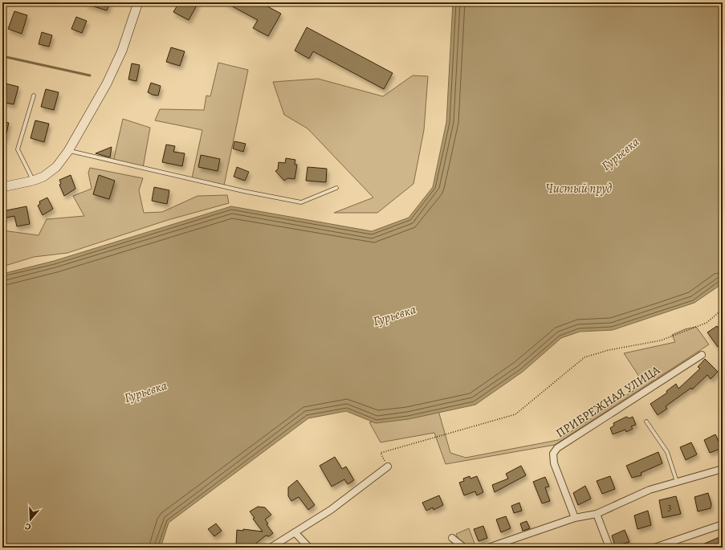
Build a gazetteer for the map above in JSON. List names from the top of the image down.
{
  "streets": {
    "street": ["ПРИБРЕЖНАЯ УЛИЦА"]
  },
  "water": ["Гурьевка", "Чистый пруд"],
  "house_numbers": ["3"],
  "north": "bottom"
}
